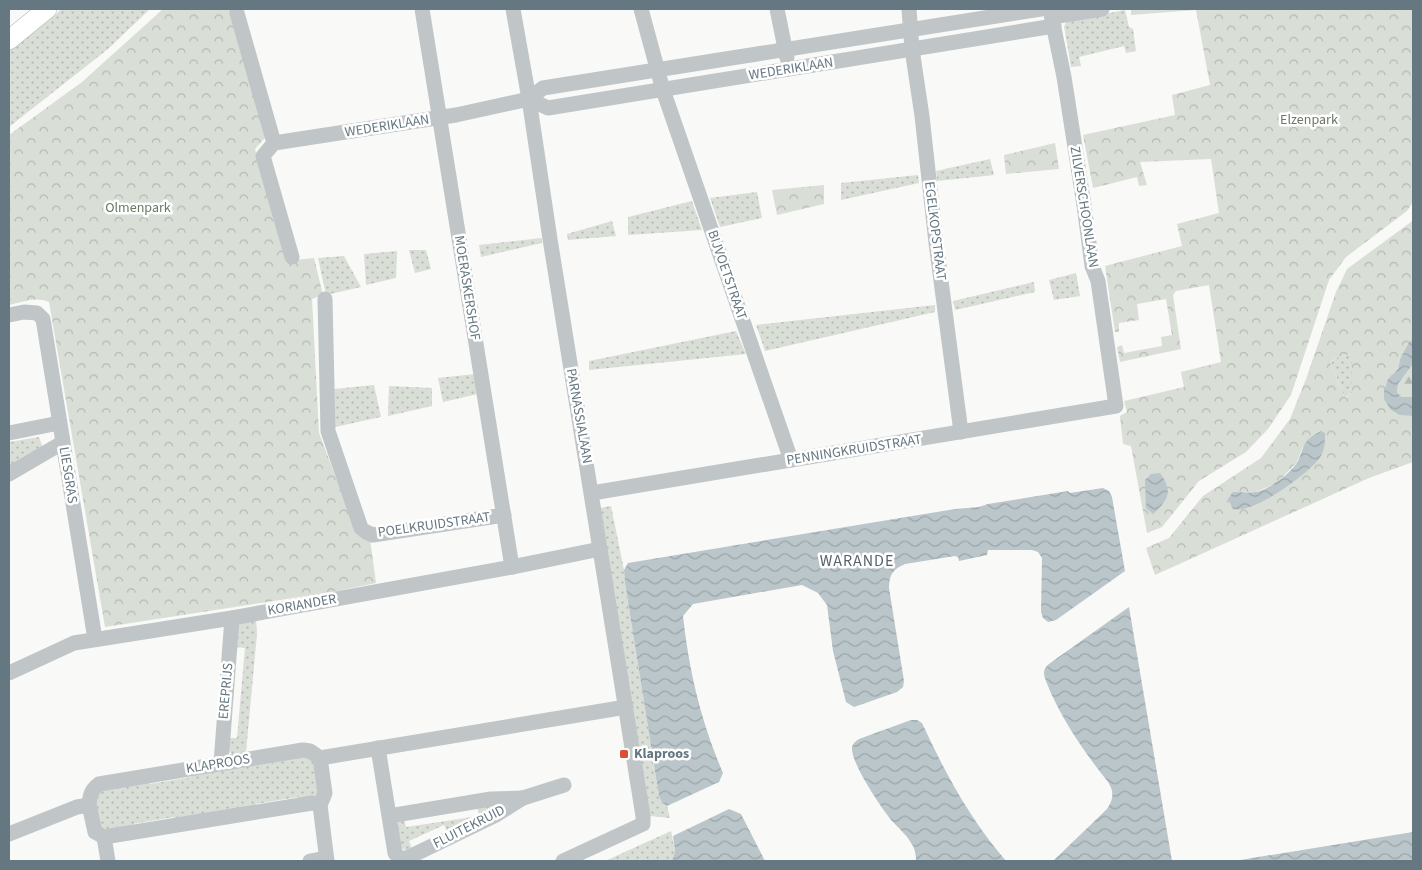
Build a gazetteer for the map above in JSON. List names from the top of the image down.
{
  "streets": {
    "street": [
      "WEDERIKLAAN",
      "ZILVERSCHOONLAAN",
      "EGELKOPSTRAAT",
      "BIJVOETSTRAAT",
      "MOERASKERSHOF",
      "PARNASSIALAAN",
      "PENNINGKRUIDSTRAAT",
      "LIESGRAS",
      "POELKRUIDSTRAAT",
      "KORIANDER",
      "EREPRIJS",
      "KLAPROOS",
      "FLUITEKRUID"
    ]
  },
  "crossings": [
    ["WEDERIKLAAN", "ZILVERSCHOONLAAN"],
    ["WEDERIKLAAN", "EGELKOPSTRAAT"],
    ["WEDERIKLAAN", "BIJVOETSTRAAT"],
    ["WEDERIKLAAN", "MOERASKERSHOF"],
    ["WEDERIKLAAN", "PARNASSIALAAN"],
    ["ZILVERSCHOONLAAN", "PENNINGKRUIDSTRAAT"],
    ["EGELKOPSTRAAT", "PENNINGKRUIDSTRAAT"],
    ["BIJVOETSTRAAT", "PENNINGKRUIDSTRAAT"],
    ["MOERASKERSHOF", "POELKRUIDSTRAAT"],
    ["MOERASKERSHOF", "KORIANDER"],
    ["PARNASSIALAAN", "PENNINGKRUIDSTRAAT"],
    ["PARNASSIALAAN", "KORIANDER"],
    ["PARNASSIALAAN", "KLAPROOS"],
    ["LIESGRAS", "KORIANDER"],
    ["KORIANDER", "EREPRIJS"],
    ["EREPRIJS", "KLAPROOS"],
    ["KLAPROOS", "FLUITEKRUID"]
  ],
  "districts": ["WARANDE"],
  "parks": ["Elzenpark", "Olmenpark"],
  "places": {
    "transit": ["Klaproos"]
  }
}
